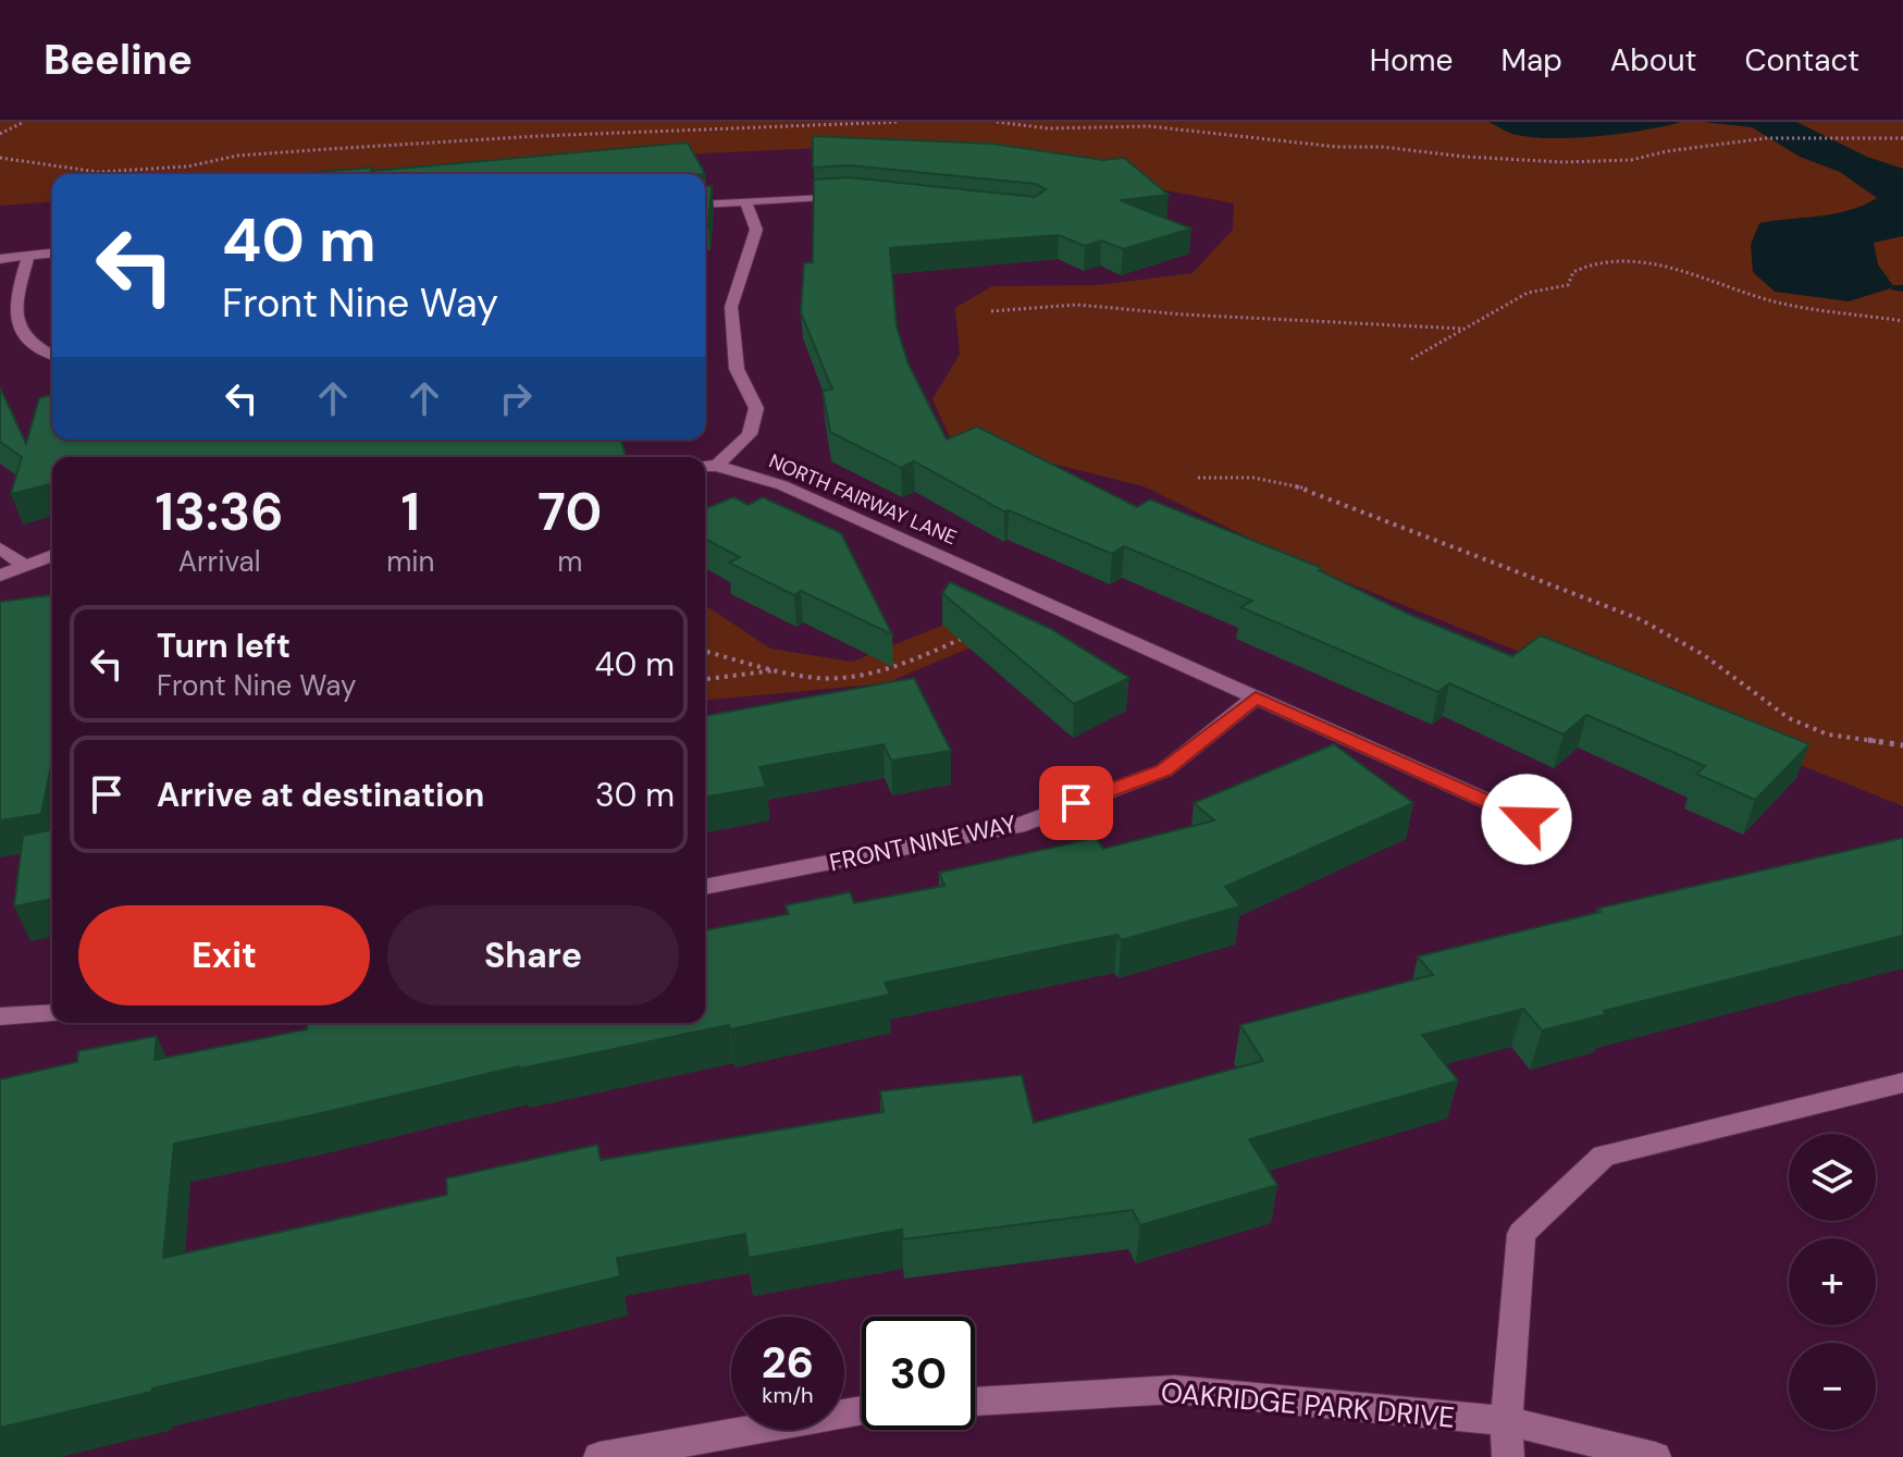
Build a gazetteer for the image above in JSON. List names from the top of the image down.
{
  "streets": {
    "street": ["NORTH FAIRWAY LANE", "FRONT NINE WAY", "OAKRIDGE PARK DRIVE"]
  },
  "crossings": [
    ["NORTH FAIRWAY LANE", "FRONT NINE WAY"]
  ],
  "page": {
    "header": "Beeline",
    "nav": [
      "Home",
      "Map",
      "About",
      "Contact"
    ],
    "turn": ["40 m", "Front Nine Way"],
    "eta": [
      "13:36",
      "Arrival",
      "1",
      "min",
      "70",
      "m"
    ],
    "list": [
      {
        "name": "Turn left",
        "note": "Front Nine Way",
        "value": "40 m"
      },
      {
        "name": "Arrive at destination",
        "value": "30 m"
      }
    ],
    "buttons": ["Exit", "Share"],
    "map_buttons": ["+", "−"],
    "speed": "26 km/h",
    "limit": "30"
  }
}
